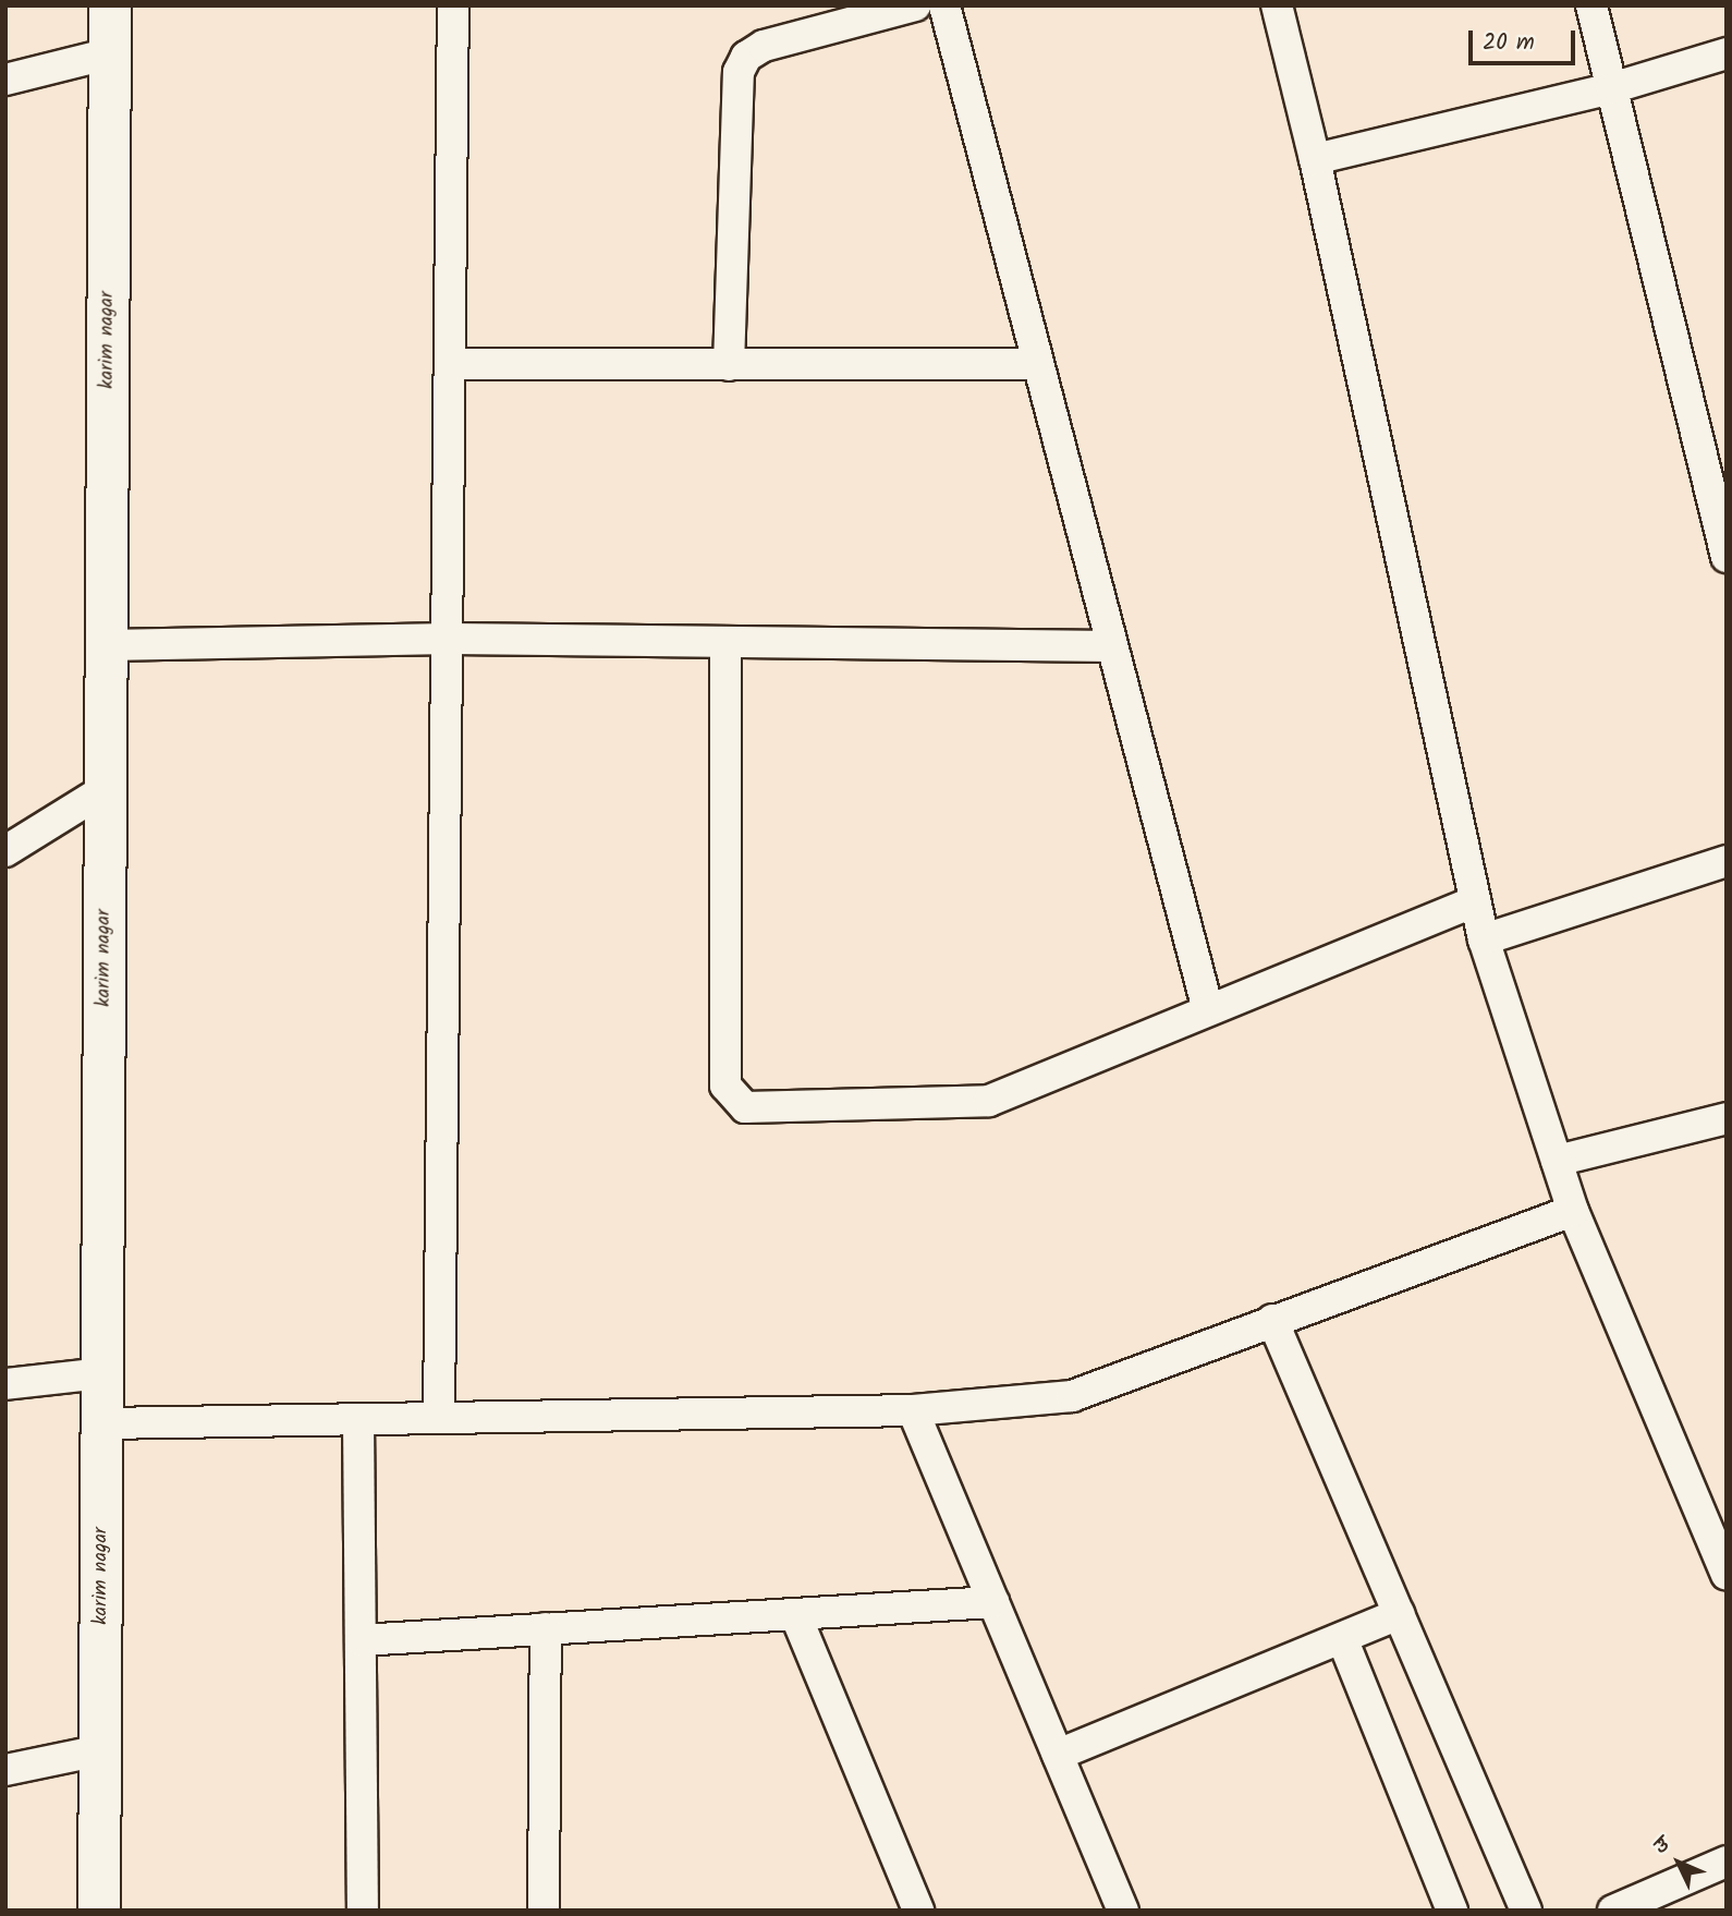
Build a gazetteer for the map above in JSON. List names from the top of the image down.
{
  "streets": {
    "street": ["karim nagar"]
  },
  "scale_bar": "20 m",
  "north": "top left"
}
